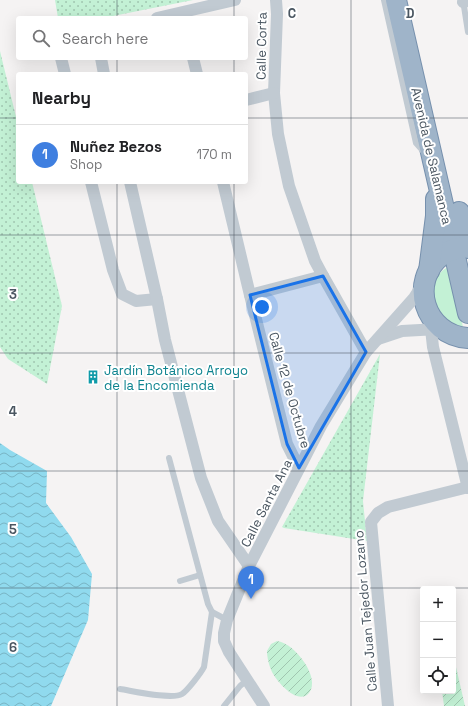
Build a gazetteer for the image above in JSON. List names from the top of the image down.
{
  "streets": {
    "highway": ["Avenida de Salamanca"],
    "street": [
      "Calle Corta",
      "Calle 12 de Octubre",
      "Calle Santa Ana",
      "Calle Juan Tejedor Lozano"
    ]
  },
  "crossings": [
    ["Calle Corta", "Calle Santa Ana"],
    ["Calle 12 de Octubre", "Calle Santa Ana"]
  ],
  "places": {
    "building": ["Jardín Botánico Arroyo de la Encomienda"]
  },
  "page": {
    "search": "Search here",
    "heading": "Nearby",
    "list": [
      {
        "mark": "1",
        "name": "Nuñez Bezos",
        "note": "Shop",
        "value": "170 m"
      }
    ],
    "pins": "1",
    "map_buttons": ["+", "−"]
  },
  "grid": {
    "columns": ["C", "D"],
    "rows": [
      "3",
      "4",
      "5",
      "6"
    ]
  }
}
